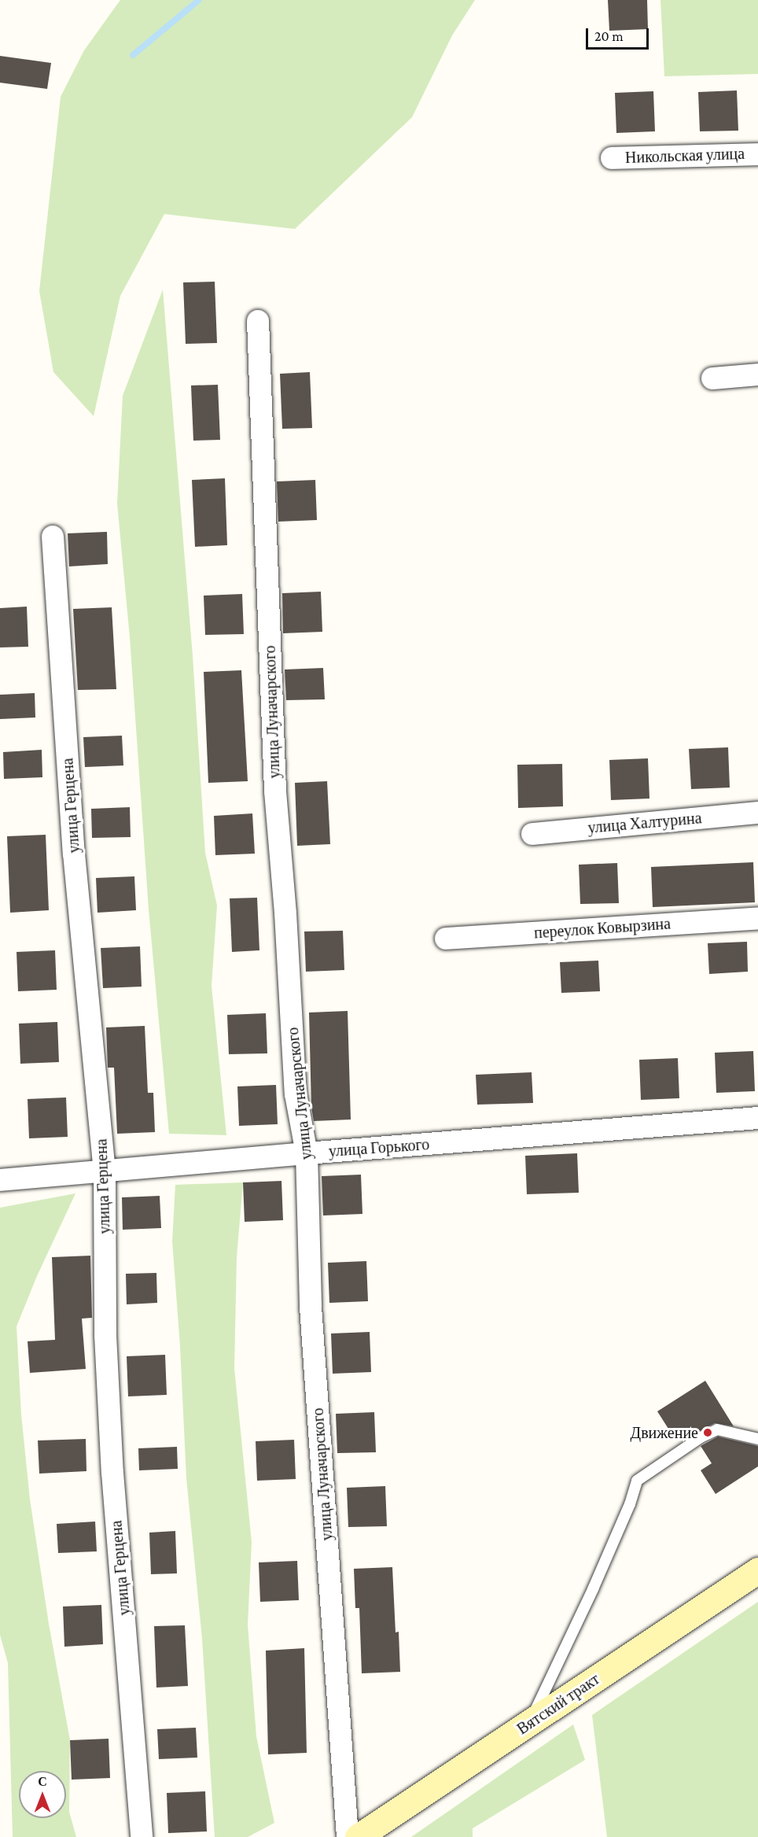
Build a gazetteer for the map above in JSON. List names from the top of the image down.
{
  "streets": {
    "main road": ["Вятский тракт"],
    "street": [
      "Никольская улица",
      "улица Луначарского",
      "улица Герцена",
      "улица Халтурина",
      "переулок Ковырзина",
      "улица Горького"
    ]
  },
  "crossings": [
    ["улица Луначарского", "улица Горького"],
    ["улица Герцена", "улица Горького"]
  ],
  "places": ["Движение"],
  "scale_bar": "20 m",
  "north": "top"
}
